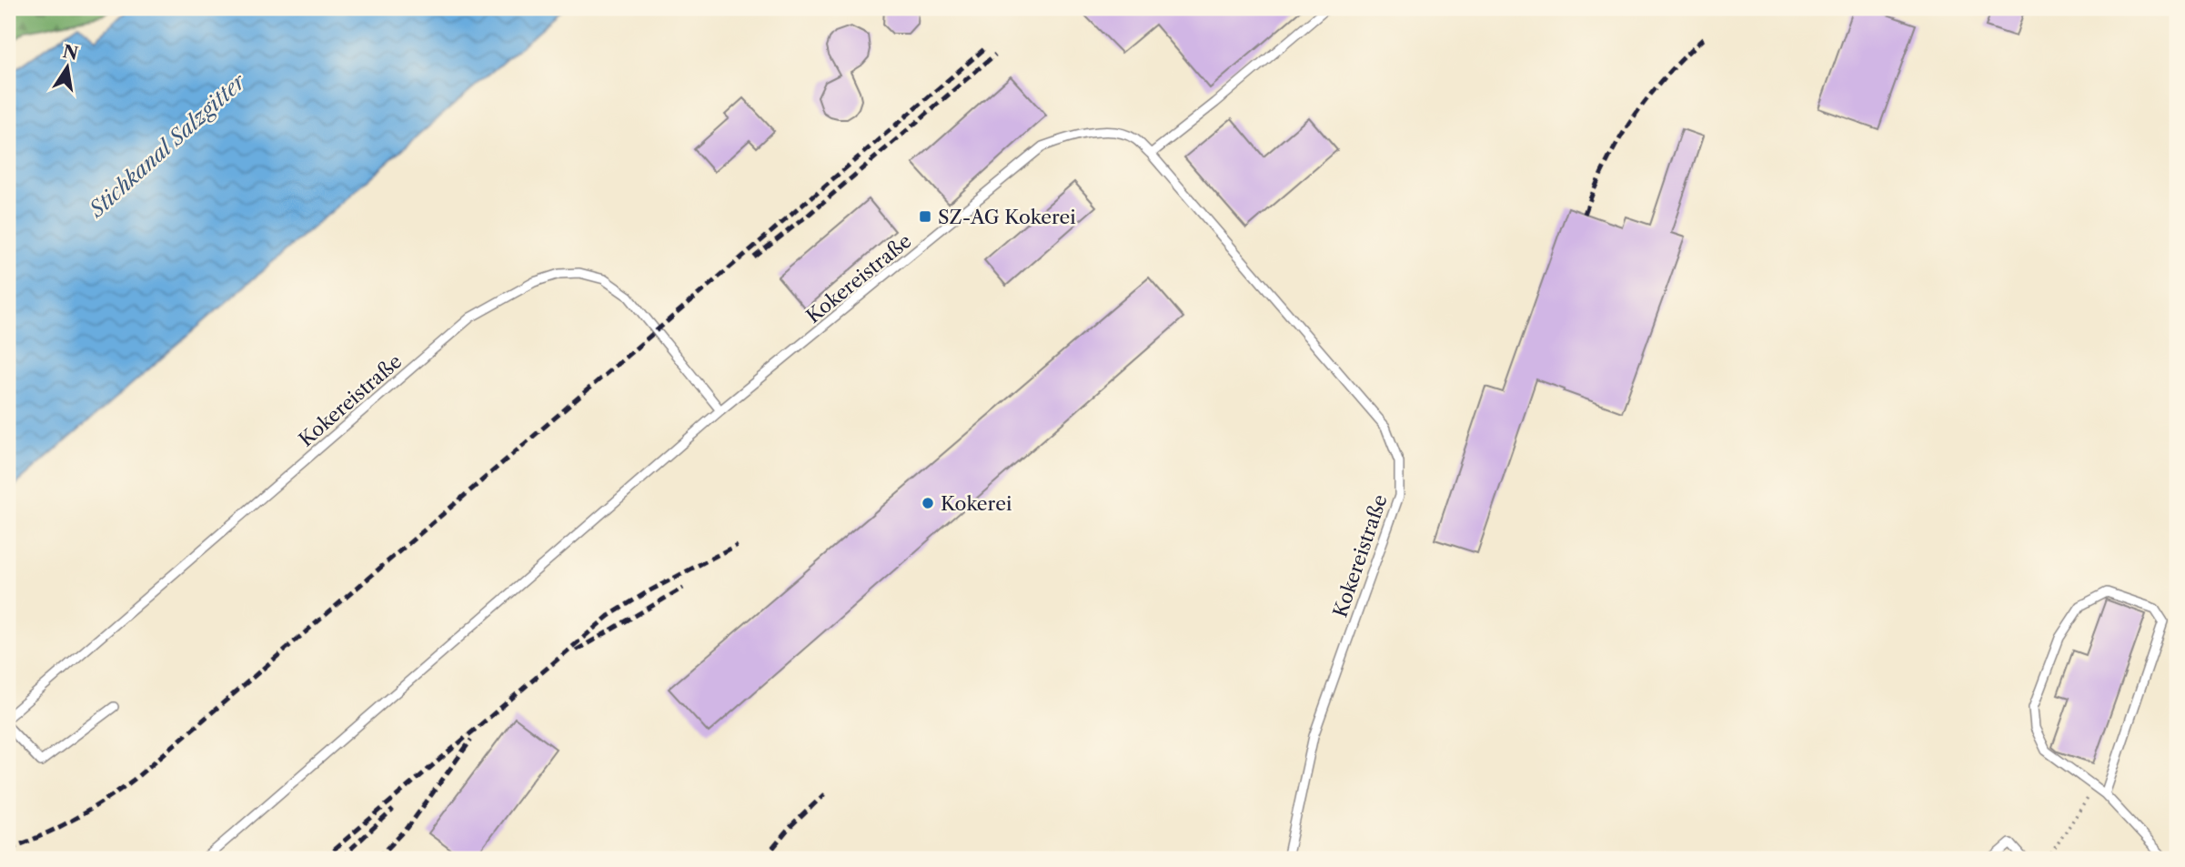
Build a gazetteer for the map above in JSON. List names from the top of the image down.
{
  "streets": {
    "lane": ["Kokereistraße"]
  },
  "water": ["Stichkanal Salzgitter"],
  "places": {
    "transit": ["SZ-AG Kokerei"],
    "other": ["Kokerei"]
  },
  "north": "top"
}
